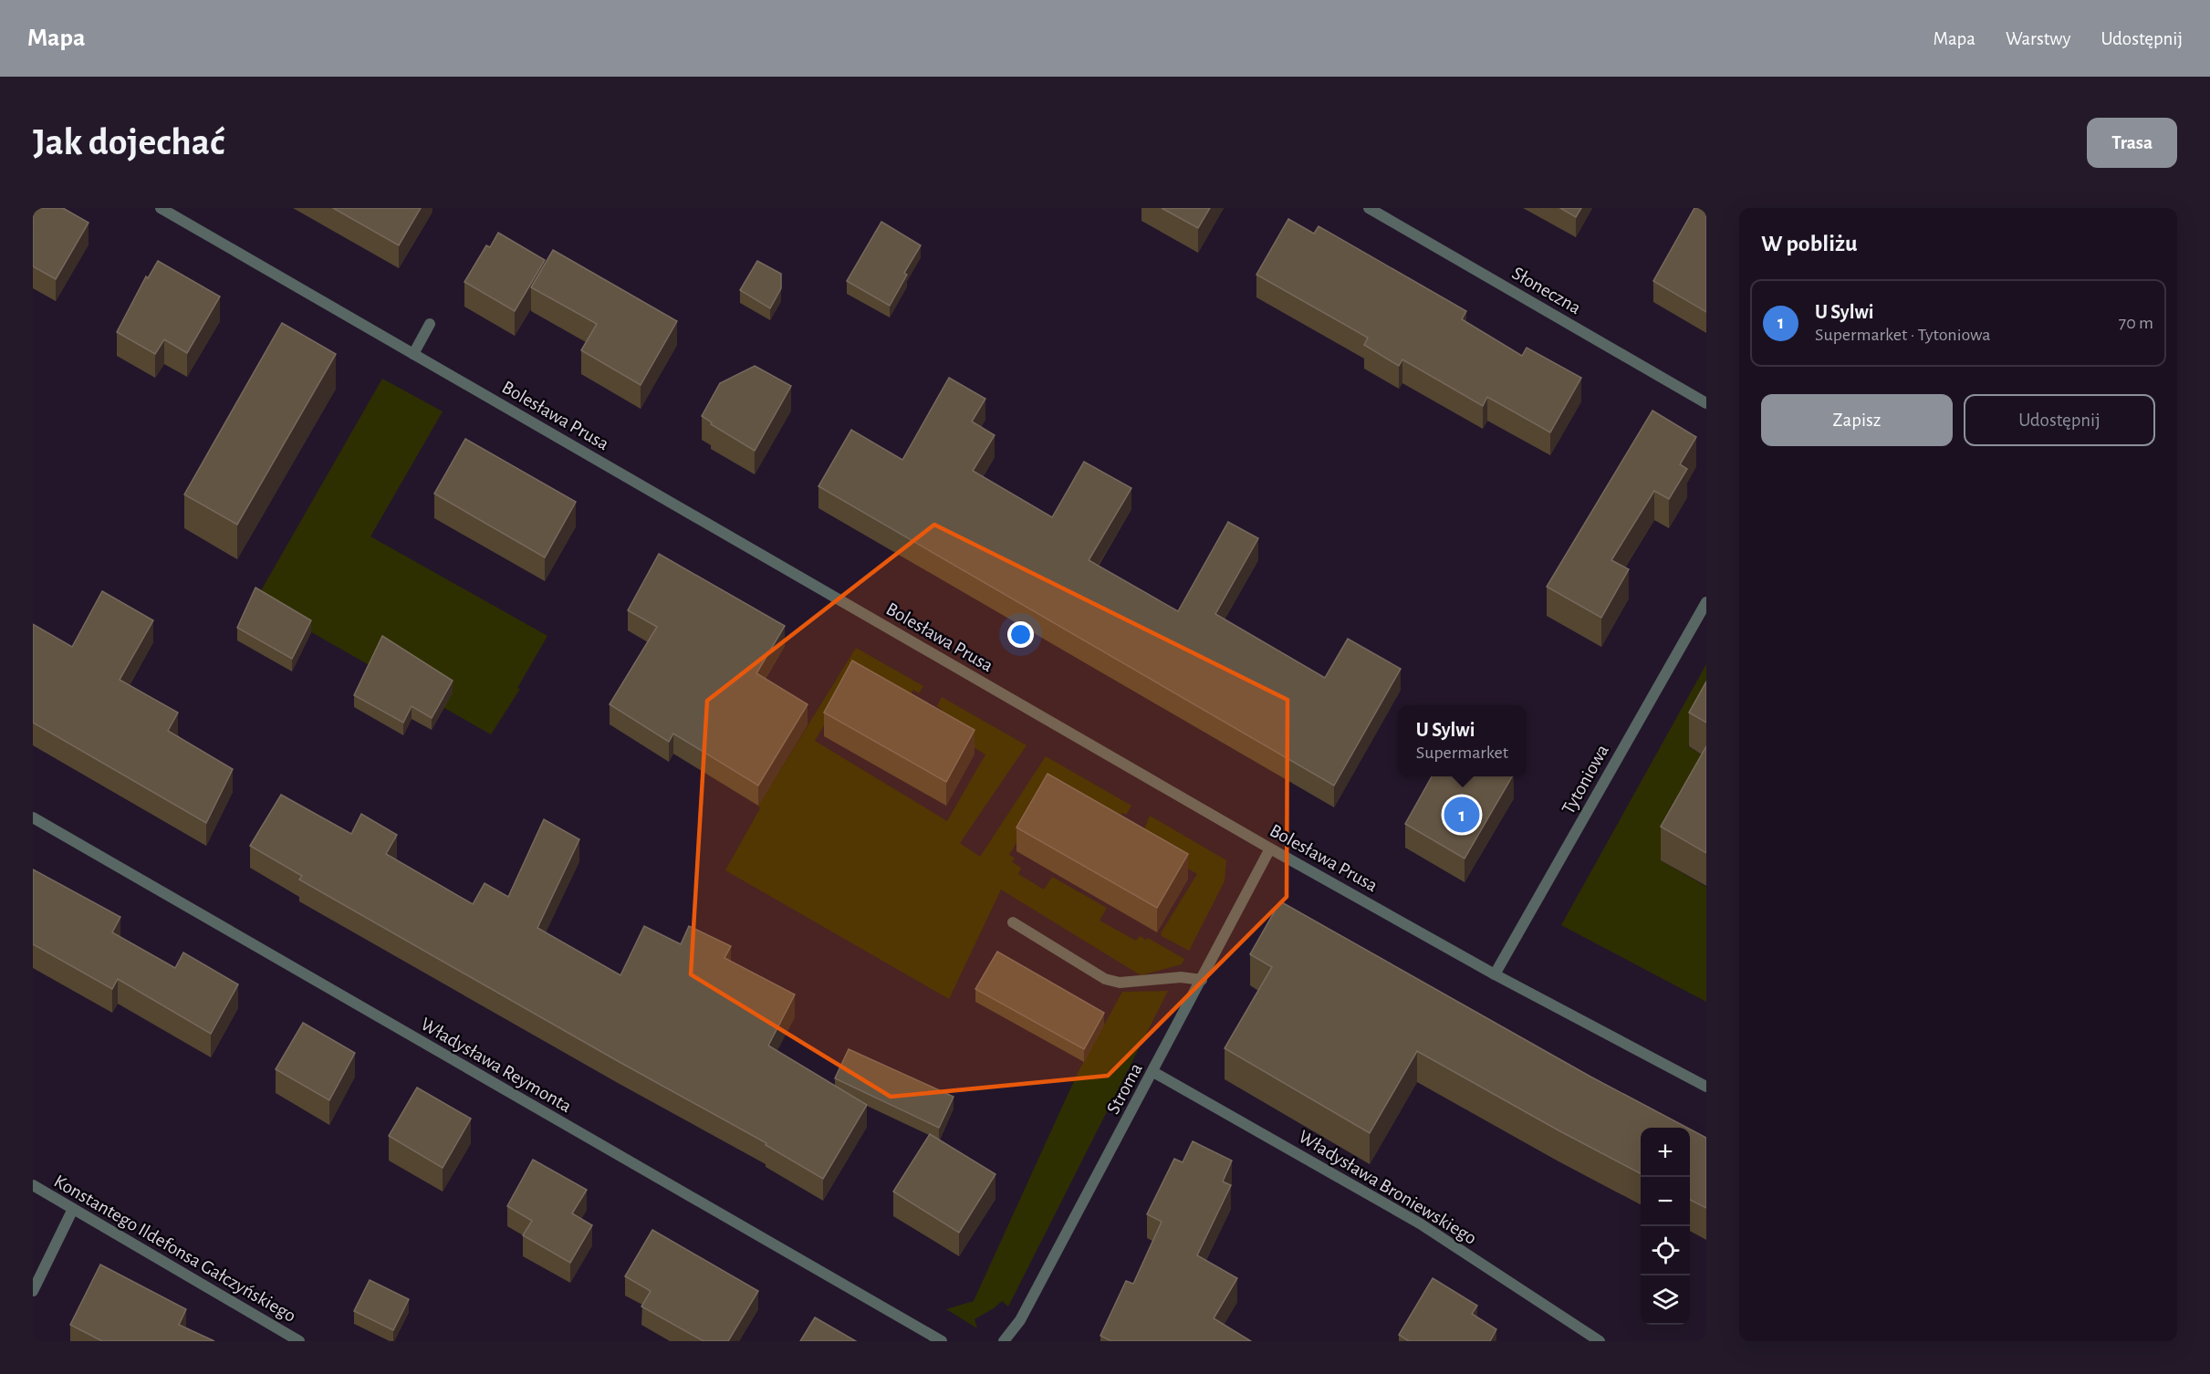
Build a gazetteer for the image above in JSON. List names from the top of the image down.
{
  "streets": {
    "street": [
      "Słoneczna",
      "Bolesława Prusa",
      "Tytoniowa",
      "Władysława Reymonta",
      "Stroma",
      "Władysława Broniewskiego",
      "Konstantego Ildefonsa Gałczyńskiego"
    ]
  },
  "crossings": [
    ["Bolesława Prusa", "Tytoniowa"],
    ["Bolesława Prusa", "Stroma"],
    ["Stroma", "Władysława Broniewskiego"]
  ],
  "page": {
    "header": "Mapa",
    "nav": ["Mapa", "Warstwy", "Udostępnij"],
    "buttons": [
      "Trasa",
      ["Zapisz", "Udostępnij"]
    ],
    "title": "Jak dojechać",
    "heading": "W pobliżu",
    "list": [
      {
        "mark": "1",
        "name": "U Sylwi",
        "note": "Supermarket · Tytoniowa",
        "value": "70 m"
      }
    ],
    "popup": ["U Sylwi", "Supermarket"],
    "pins": "1",
    "map_buttons": ["+", "−"]
  }
}
